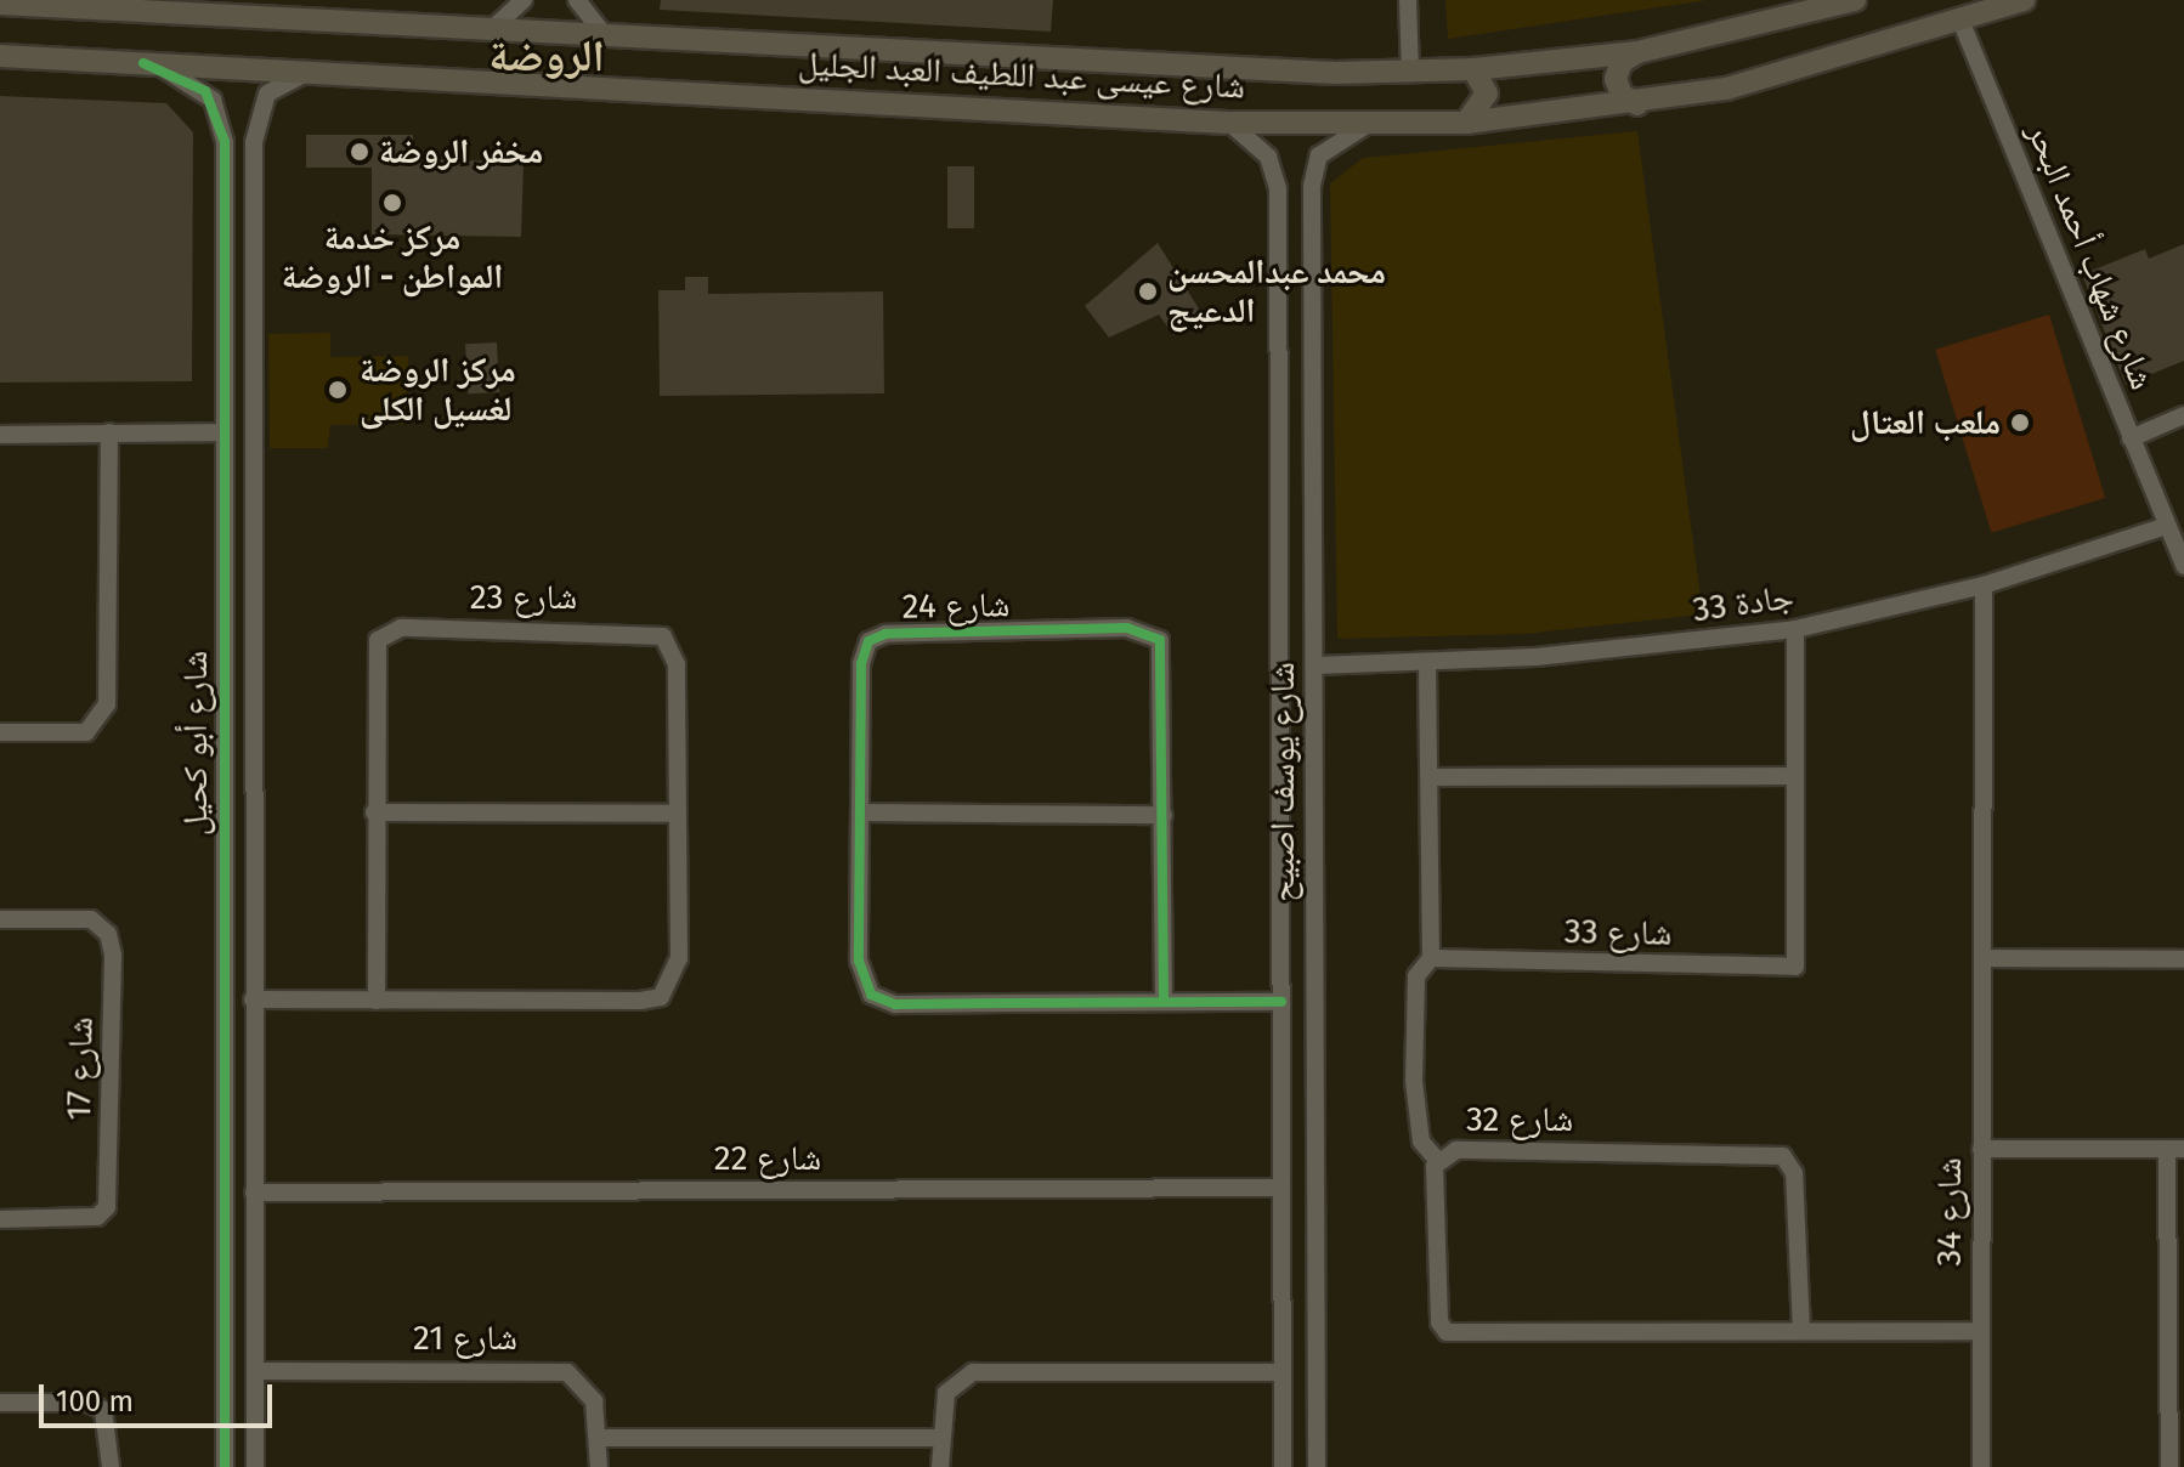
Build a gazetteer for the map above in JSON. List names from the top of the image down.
{
  "streets": {
    "main road": ["شارع عيسى عبد اللطيف العبد الجليل"],
    "street": [
      "شارع شهاب أحمد البحر",
      "شارع 23",
      "جادة 33",
      "شارع 24",
      "شارع أبو كحيل",
      "شارع يوسف اصبيح",
      "شارع 33",
      "شارع 17",
      "شارع 32",
      "شارع 22",
      "شارع 34",
      "شارع 21"
    ]
  },
  "crossings": [
    ["شارع عيسى عبد اللطيف العبد الجليل", "شارع شهاب أحمد البحر"],
    ["شارع عيسى عبد اللطيف العبد الجليل", "شارع أبو كحيل"],
    ["شارع عيسى عبد اللطيف العبد الجليل", "شارع يوسف اصبيح"],
    ["شارع شهاب أحمد البحر", "جادة 33"],
    ["شارع 23", "شارع أبو كحيل"],
    ["جادة 33", "شارع يوسف اصبيح"],
    ["جادة 33", "شارع 33"],
    ["جادة 33", "شارع 34"],
    ["شارع 24", "شارع يوسف اصبيح"],
    ["شارع أبو كحيل", "شارع 22"],
    ["شارع أبو كحيل", "شارع 21"],
    ["شارع يوسف اصبيح", "شارع 22"],
    ["شارع 32", "شارع 34"]
  ],
  "districts": ["الروضة"],
  "places": [
    "مخفر الروضة",
    "مركز خدمة المواطن - الروضة",
    "محمد عبدالمحسن الدعيج",
    "مركز الروضة لغسيل الكلى",
    "ملعب العتال"
  ],
  "scale_bar": "100 m"
}
